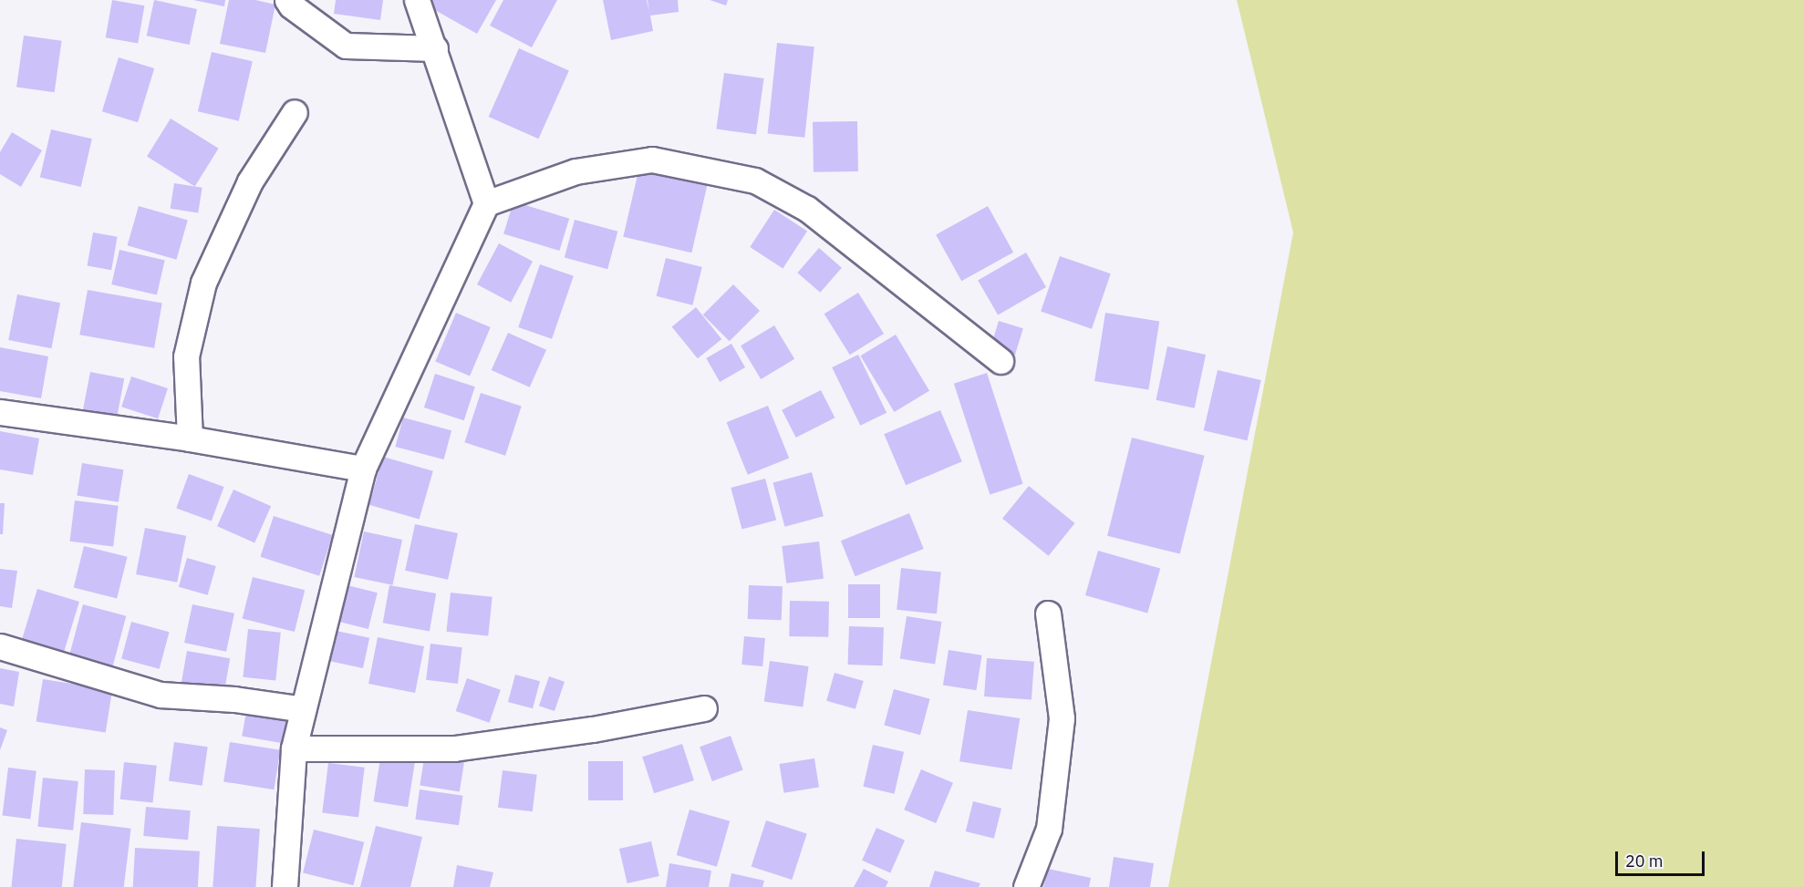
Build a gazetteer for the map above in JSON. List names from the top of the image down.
{
  "scale_bar": "20 m"
}
